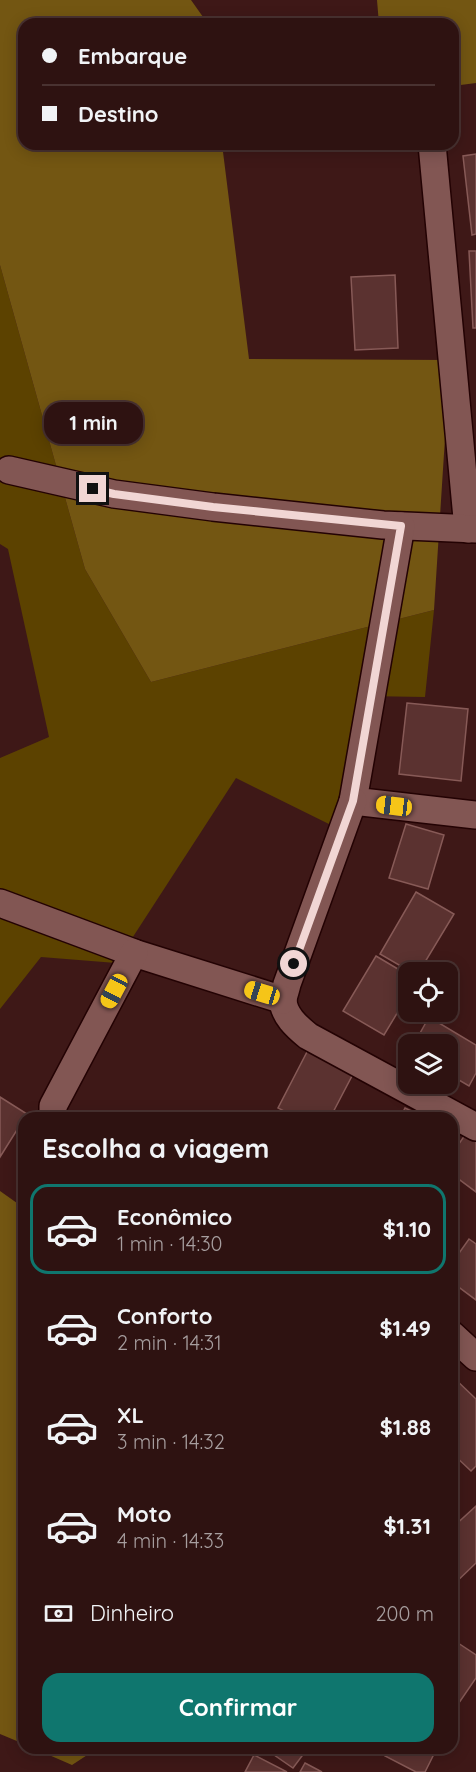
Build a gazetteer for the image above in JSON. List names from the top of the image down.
{
  "page": {
    "banner": ["Embarque", "Destino"],
    "bubble": "1 min",
    "heading": "Escolha a viagem",
    "list": [
      {
        "name": "Econômico",
        "note": "1 min · 14:30",
        "value": "$1.10"
      },
      {
        "name": "Conforto",
        "note": "2 min · 14:31",
        "value": "$1.49"
      },
      {
        "name": "XL",
        "note": "3 min · 14:32",
        "value": "$1.88"
      },
      {
        "name": "Moto",
        "note": "4 min · 14:33",
        "value": "$1.31"
      }
    ],
    "pay": ["Dinheiro", "200 m"],
    "buttons": "Confirmar"
  }
}
